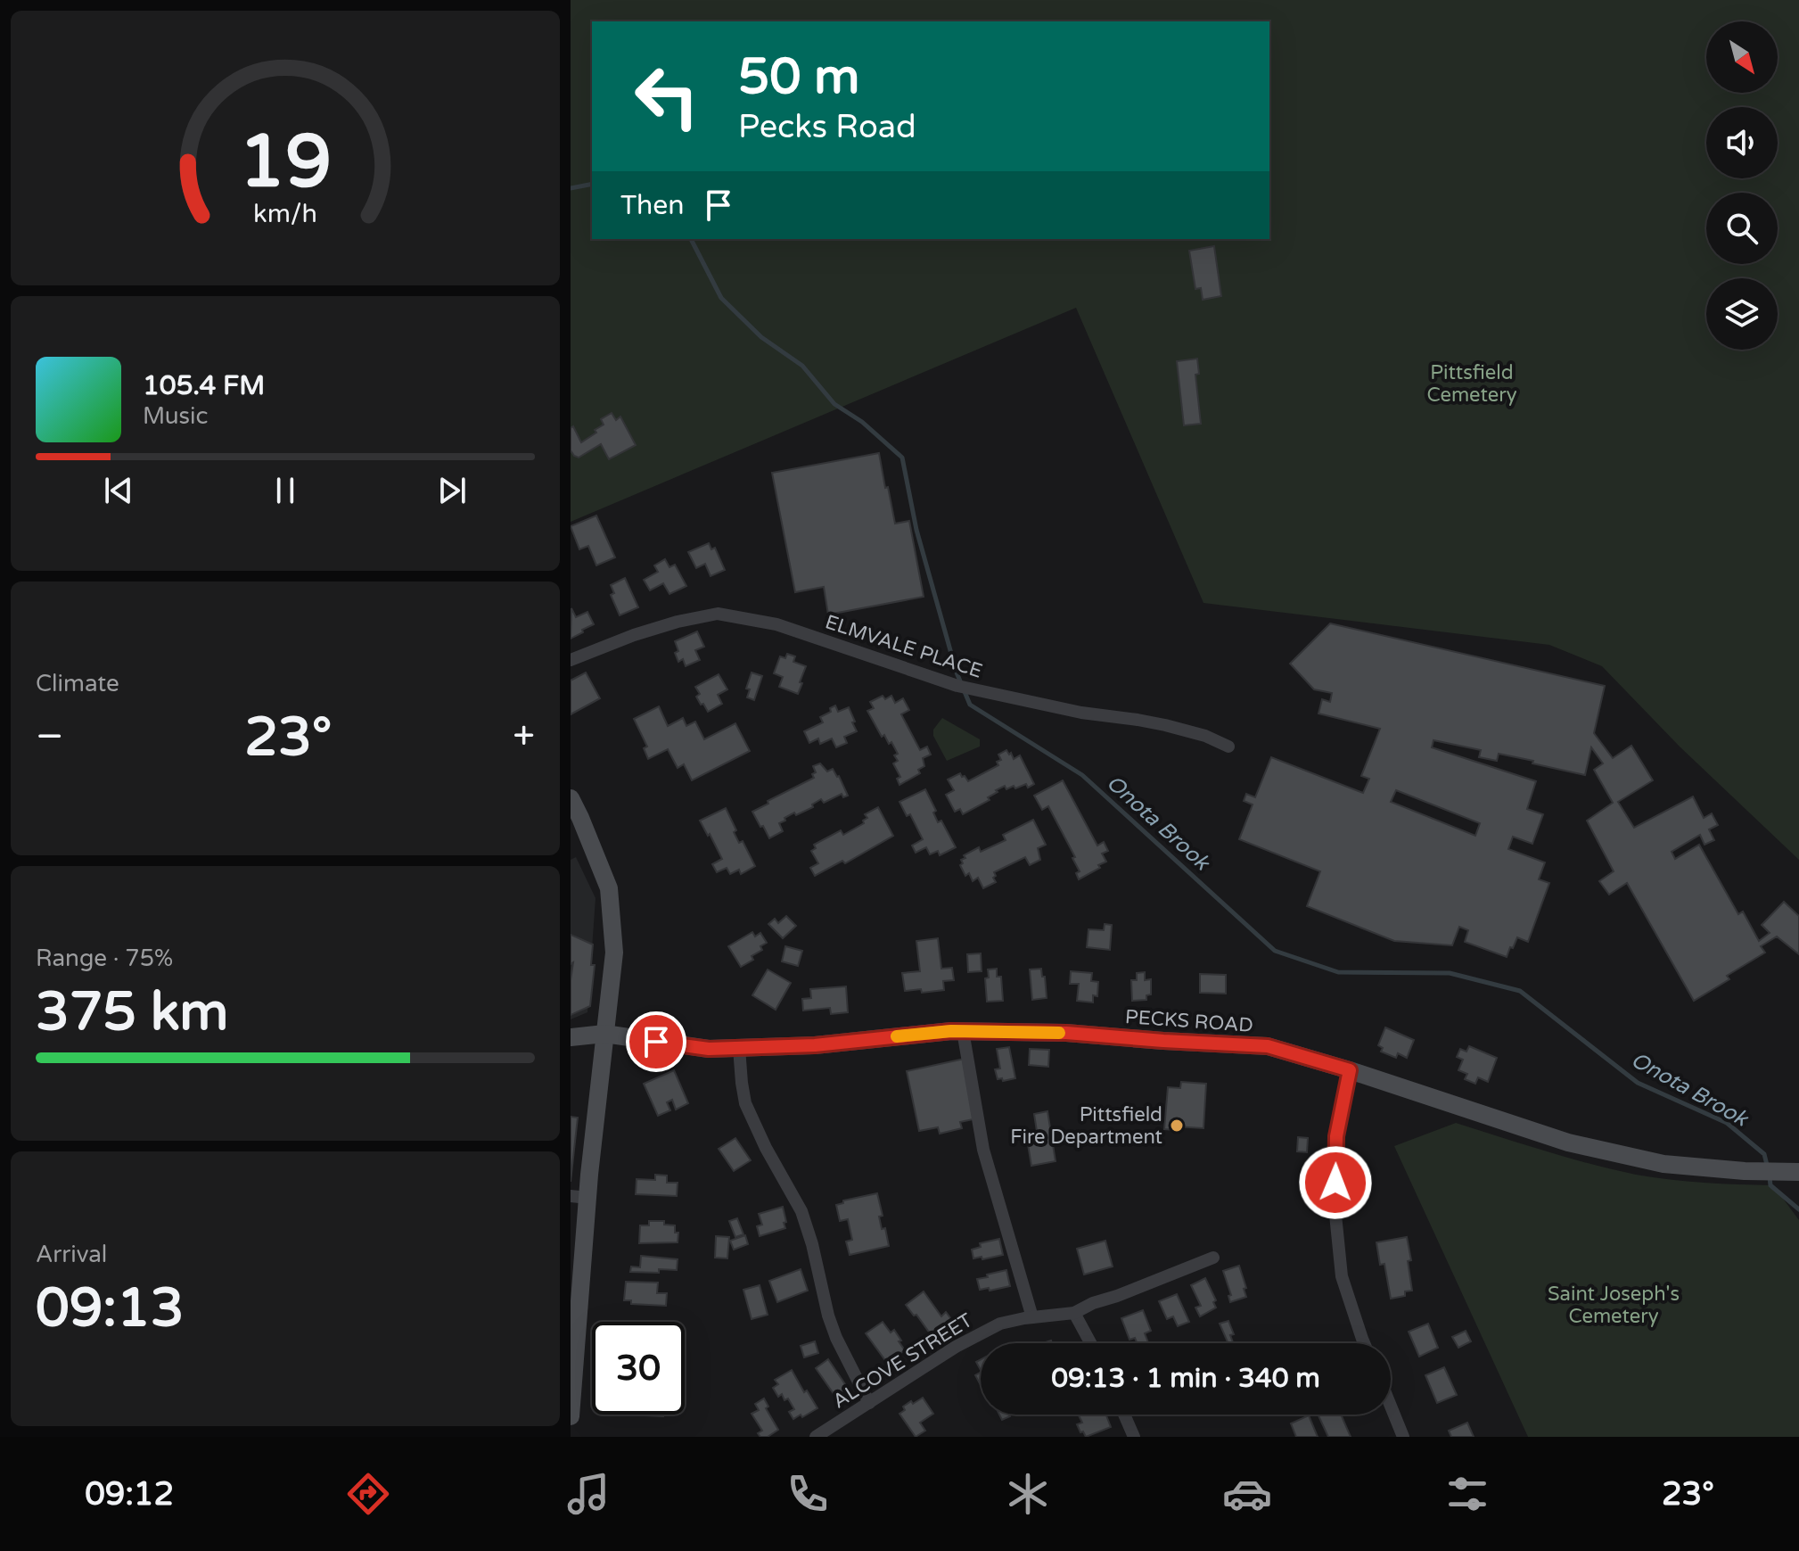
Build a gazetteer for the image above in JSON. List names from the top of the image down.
{
  "streets": {
    "street": ["ELMVALE PLACE", "PECKS ROAD", "ALCOVE STREET"]
  },
  "water": ["Onota Brook"],
  "parks": ["Pittsfield Cemetery", "Saint Joseph's Cemetery"],
  "places": ["Pittsfield Fire Department"],
  "north": "bottom right",
  "page": {
    "turn": ["50 m", "Pecks Road"],
    "then": "Then",
    "song": ["105.4 FM", "Music"],
    "tile": [
      "Climate",
      ["Range · 75%", "375 km"],
      ["Arrival", "09:13"]
    ],
    "heat": ["−", "23°", "+"],
    "limit": "30",
    "trip": "09:13 · 1 min · 340 m",
    "tabs": ["09:12", "23°"],
    "gauge": ["19", "km/h"]
  }
}
